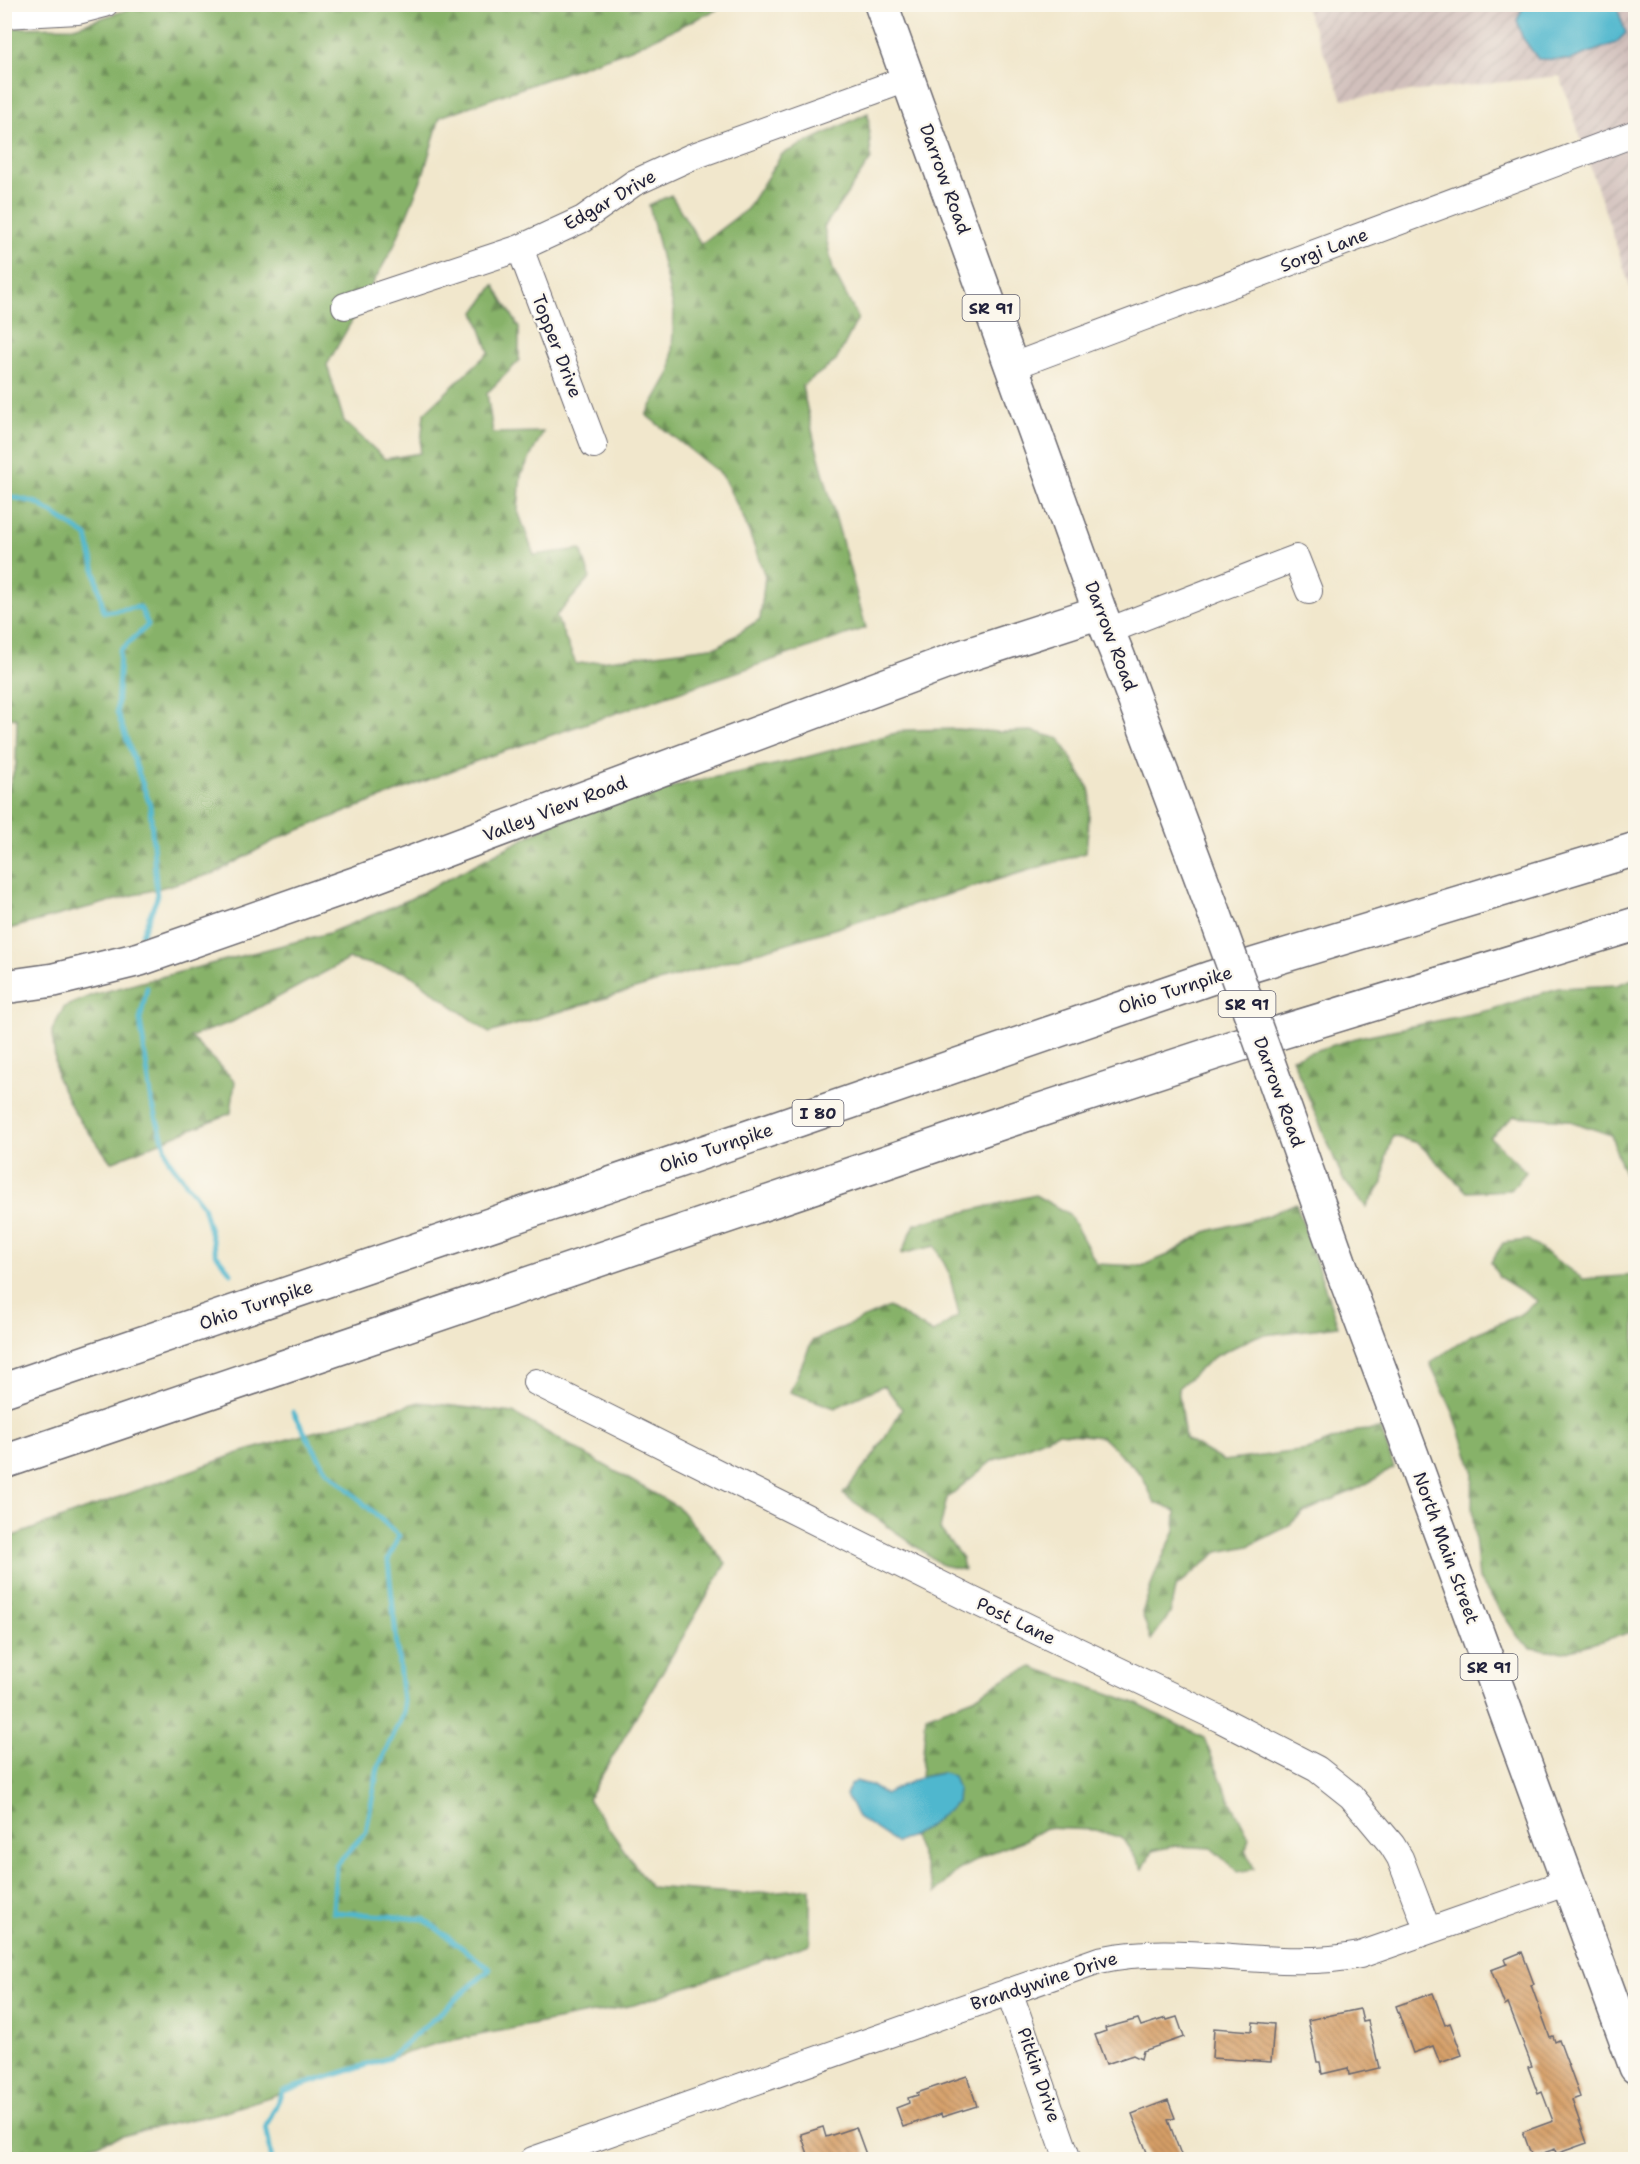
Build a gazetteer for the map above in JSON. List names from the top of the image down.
{
  "streets": {
    "main road": [
      "Darrow Road",
      "SR 91",
      "Valley View Road",
      "Ohio Turnpike",
      "I 80",
      "North Main Street"
    ],
    "street": [
      "Edgar Drive",
      "Sorgi Lane",
      "Topper Drive",
      "Post Lane",
      "Brandywine Drive",
      "Pitkin Drive"
    ]
  },
  "crossings": [
    ["Darrow Road", "Edgar Drive"],
    ["Darrow Road", "Sorgi Lane"],
    ["Darrow Road", "Valley View Road"],
    ["Darrow Road", "North Main Street"],
    ["Edgar Drive", "Topper Drive"],
    ["North Main Street", "Brandywine Drive"],
    ["Post Lane", "Brandywine Drive"],
    ["Brandywine Drive", "Pitkin Drive"]
  ]
}
